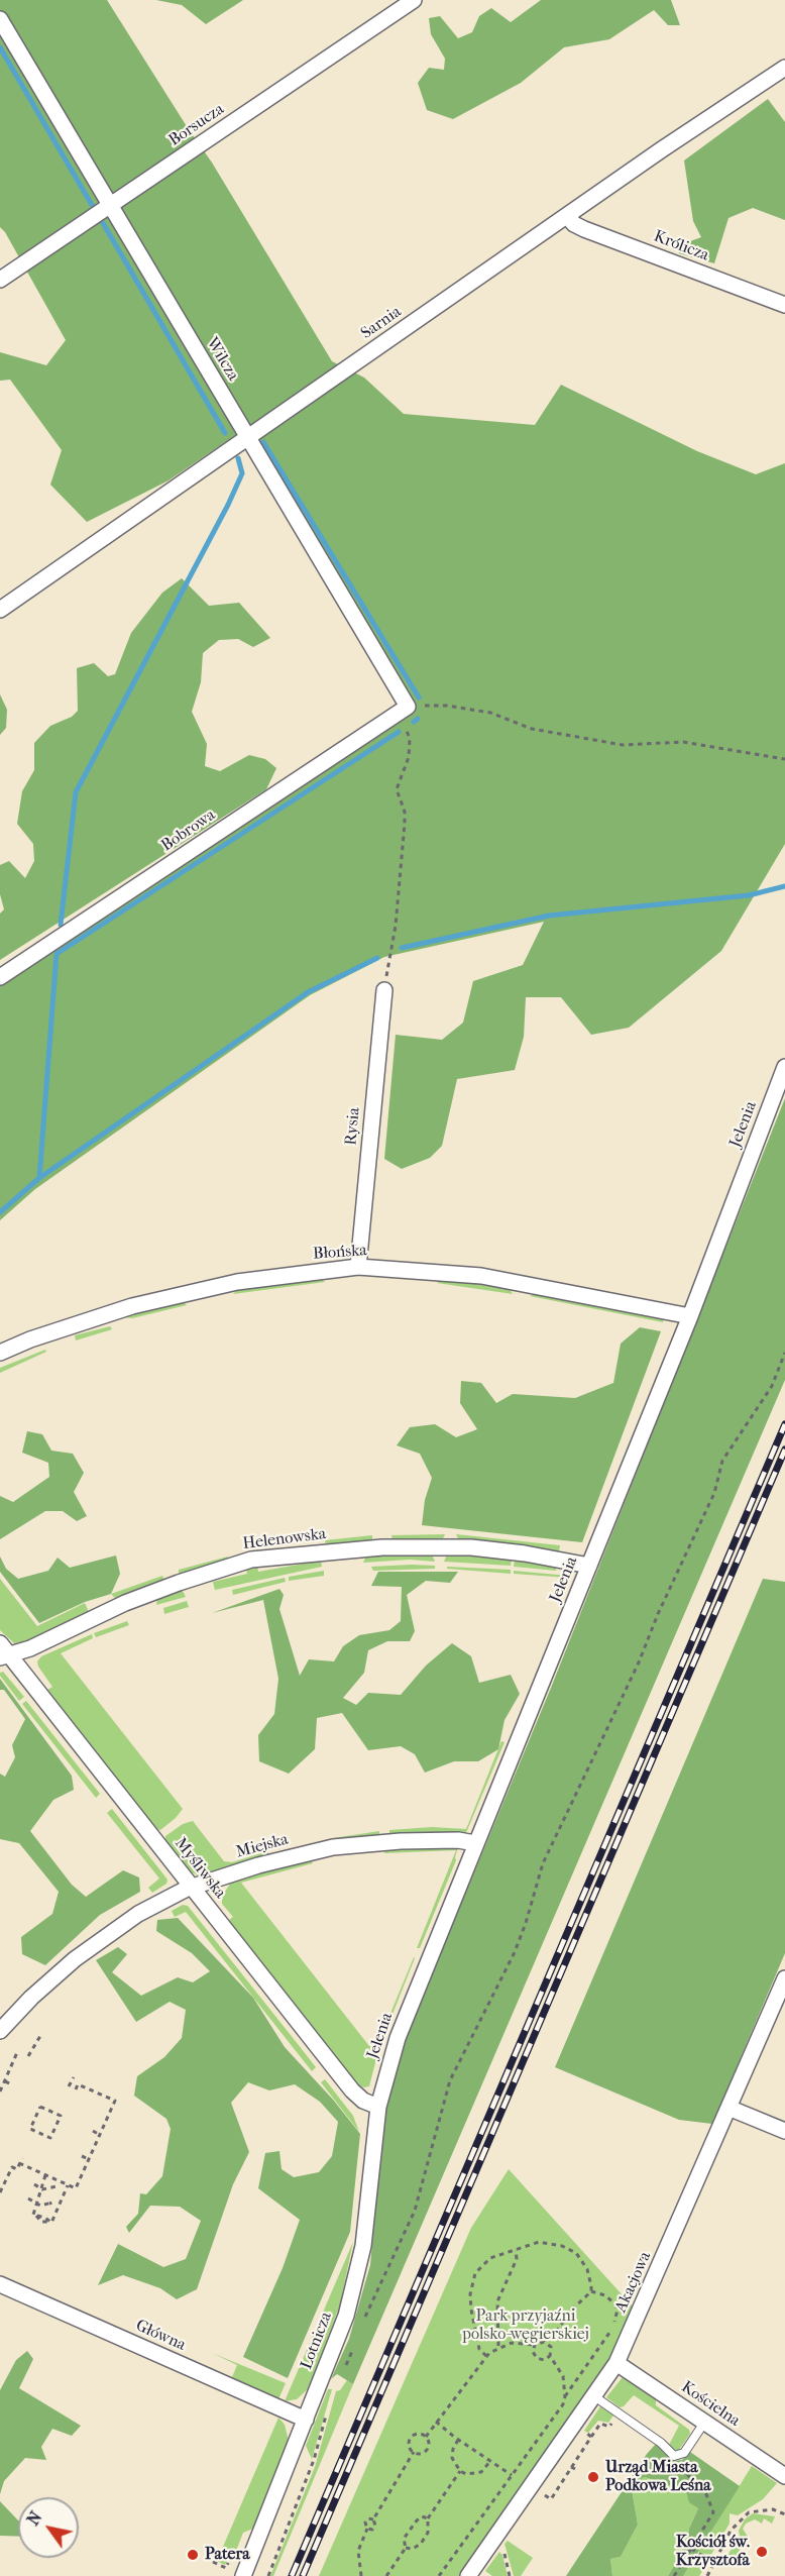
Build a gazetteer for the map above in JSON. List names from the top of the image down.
{
  "streets": {
    "street": [
      "Borsucza",
      "Królicza",
      "Sarnia",
      "Wilcza",
      "Bobrowa",
      "Jelenia",
      "Rysia",
      "Błońska",
      "Helenowska",
      "Miejska",
      "Myśliwska",
      "Akacjowa",
      "Główna",
      "Lotnicza",
      "Kościelna"
    ]
  },
  "crossings": [
    ["Borsucza", "Wilcza"],
    ["Królicza", "Sarnia"],
    ["Sarnia", "Wilcza"],
    ["Wilcza", "Bobrowa"],
    ["Jelenia", "Błońska"],
    ["Jelenia", "Helenowska"],
    ["Jelenia", "Miejska"],
    ["Jelenia", "Myśliwska"],
    ["Jelenia", "Lotnicza"],
    ["Rysia", "Błońska"],
    ["Helenowska", "Myśliwska"],
    ["Miejska", "Myśliwska"],
    ["Myśliwska", "Lotnicza"],
    ["Akacjowa", "Kościelna"],
    ["Główna", "Lotnicza"]
  ],
  "parks": ["Park przyjaźni polsko-węgierskiej"],
  "places": ["Urząd Miasta Podkowa Leśna", "Kościół św. Krzysztofa", "Patera"],
  "north": "top left"
}
